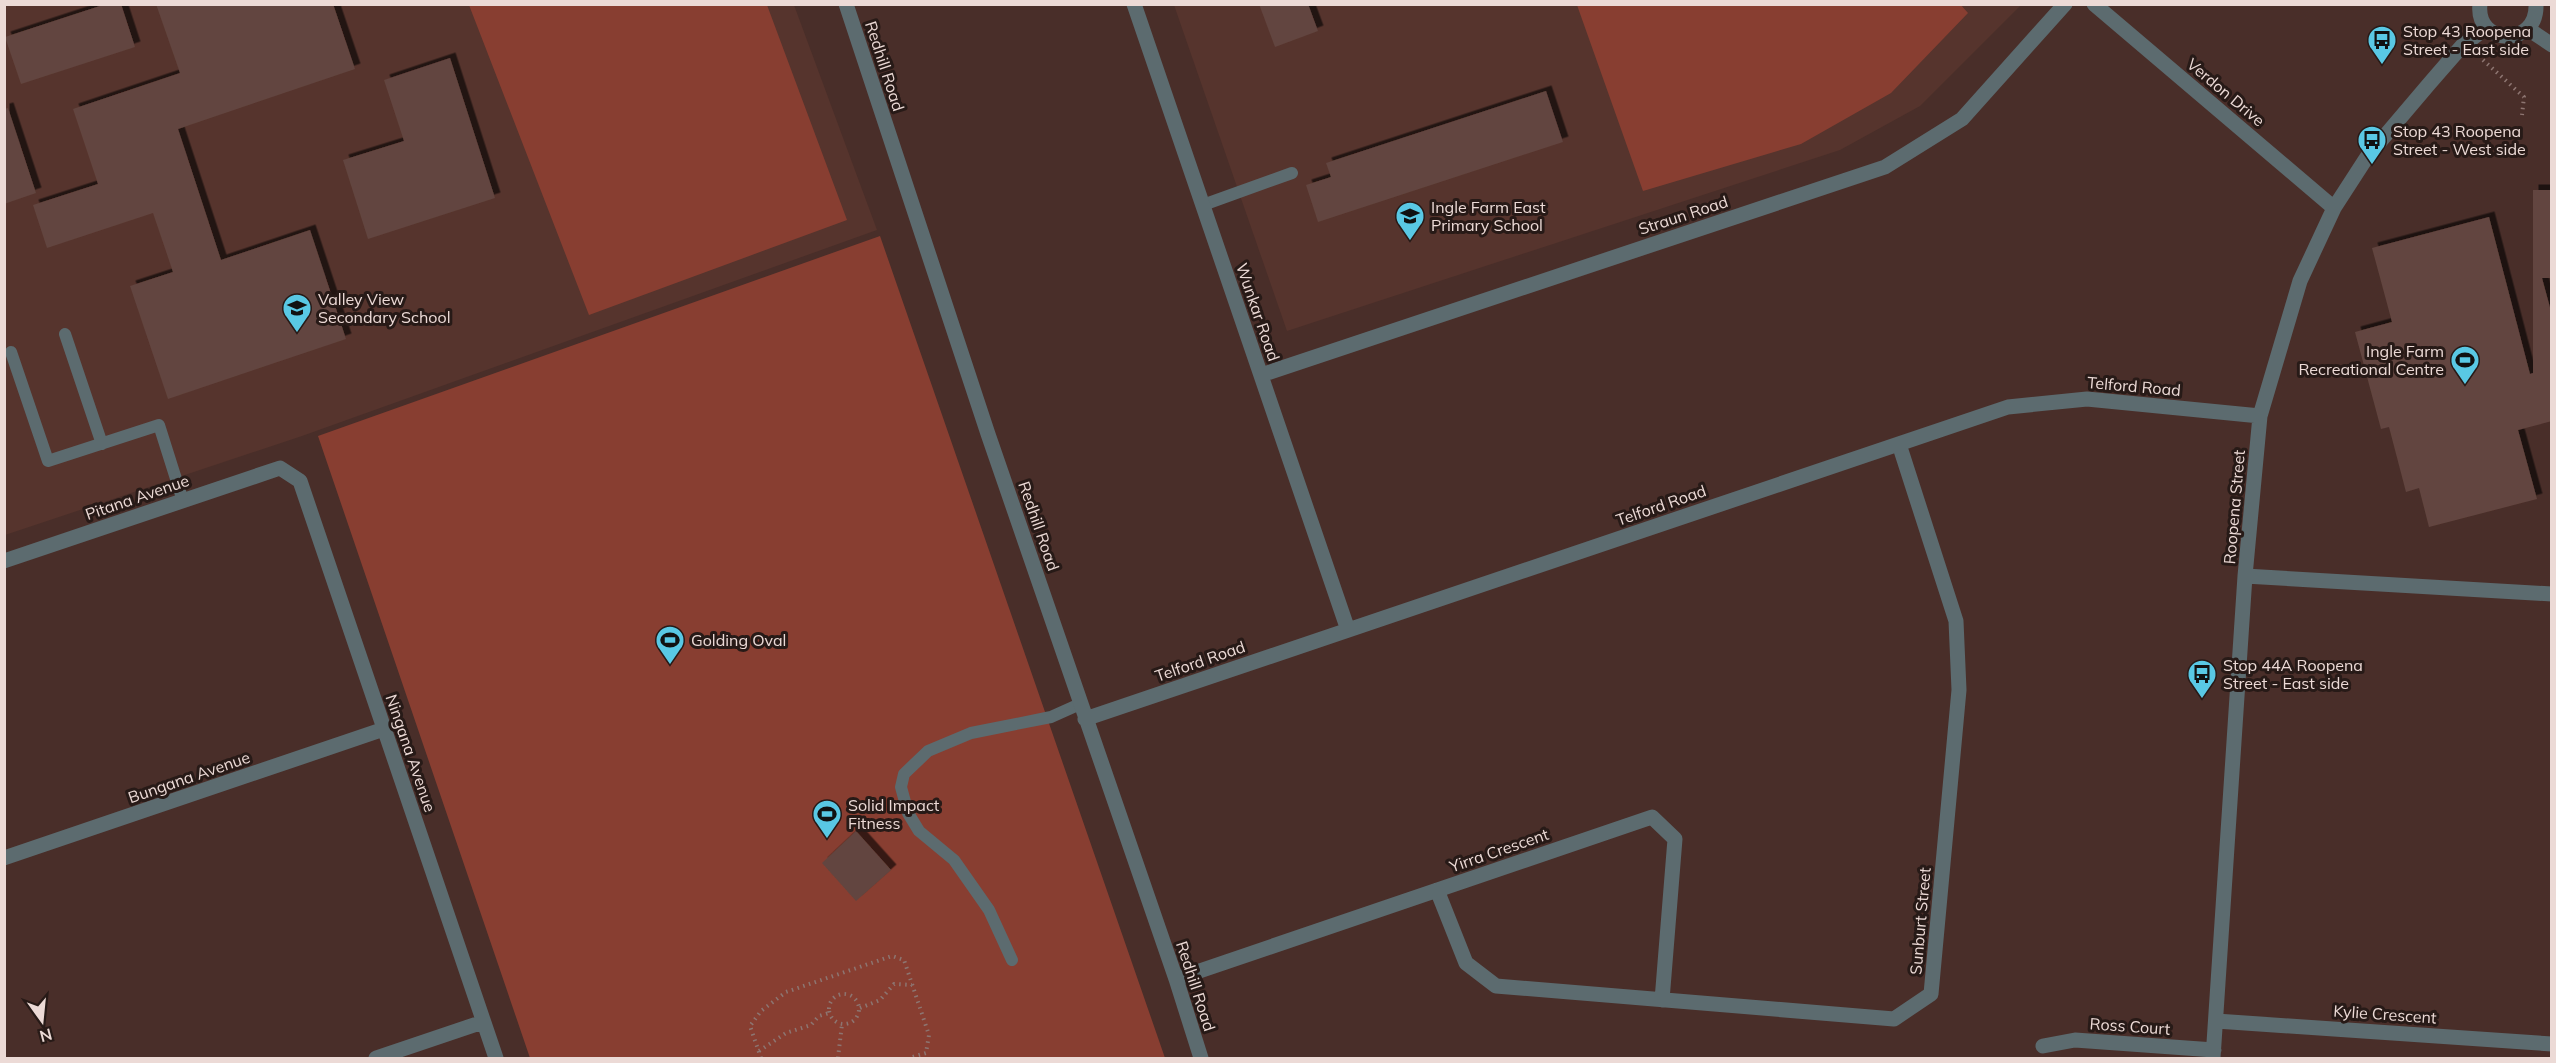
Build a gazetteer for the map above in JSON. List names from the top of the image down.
{
  "streets": {
    "street": [
      "Redhill Road",
      "Verdon Drive",
      "Straun Road",
      "Wunkar Road",
      "Telford Road",
      "Pitana Avenue",
      "Roopena Street",
      "Ningana Avenue",
      "Bungana Avenue",
      "Yirra Crescent",
      "Sunburt Street",
      "Kylie Crescent",
      "Ross Court"
    ]
  },
  "crossings": [
    ["Redhill Road", "Telford Road"],
    ["Redhill Road", "Yirra Crescent"],
    ["Verdon Drive", "Roopena Street"],
    ["Straun Road", "Wunkar Road"],
    ["Wunkar Road", "Telford Road"],
    ["Telford Road", "Roopena Street"],
    ["Telford Road", "Sunburt Street"],
    ["Pitana Avenue", "Ningana Avenue"],
    ["Roopena Street", "Kylie Crescent"],
    ["Roopena Street", "Ross Court"],
    ["Ningana Avenue", "Bungana Avenue"],
    ["Yirra Crescent", "Sunburt Street"]
  ],
  "places": {
    "bus stop": ["Stop 43 Roopena Street - East side", "Stop 43 Roopena Street - West side", "Stop 44A Roopena Street - East side"],
    "school or university": ["Ingle Farm East Primary School", "Valley View Secondary School"],
    "sports": ["Ingle Farm Recreational Centre", "Golding Oval", "Solid Impact Fitness"]
  },
  "north": "bottom"
}
